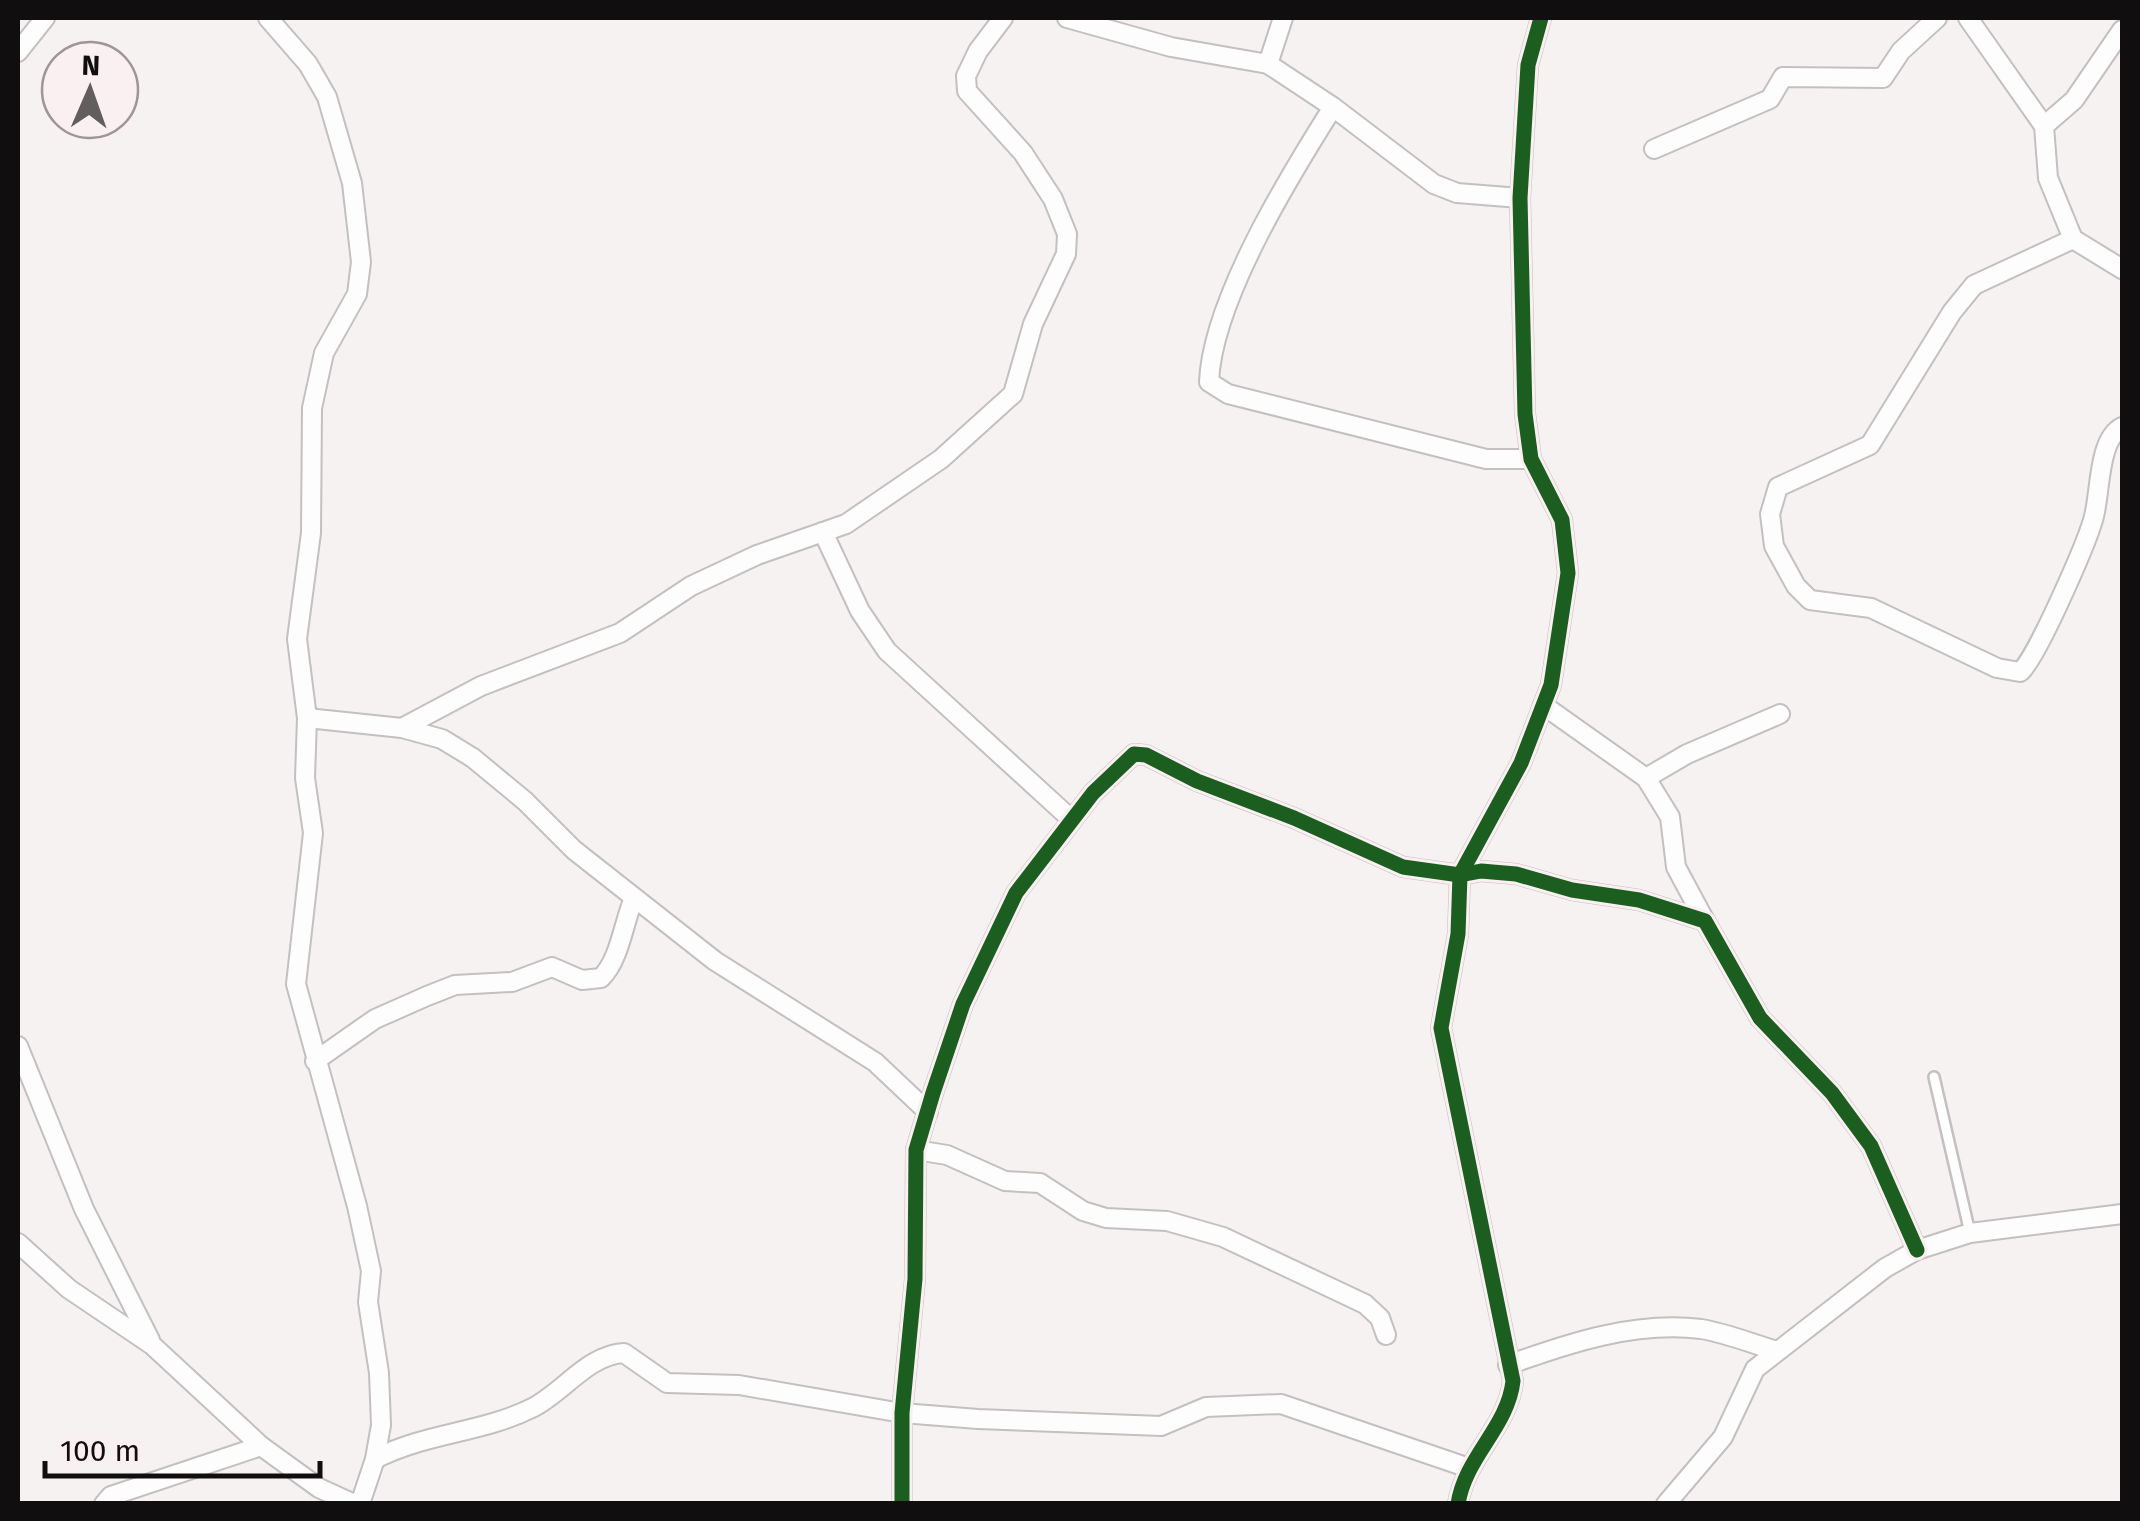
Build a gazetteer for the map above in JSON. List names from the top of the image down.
{
  "scale_bar": "100 m",
  "north": "top"
}
